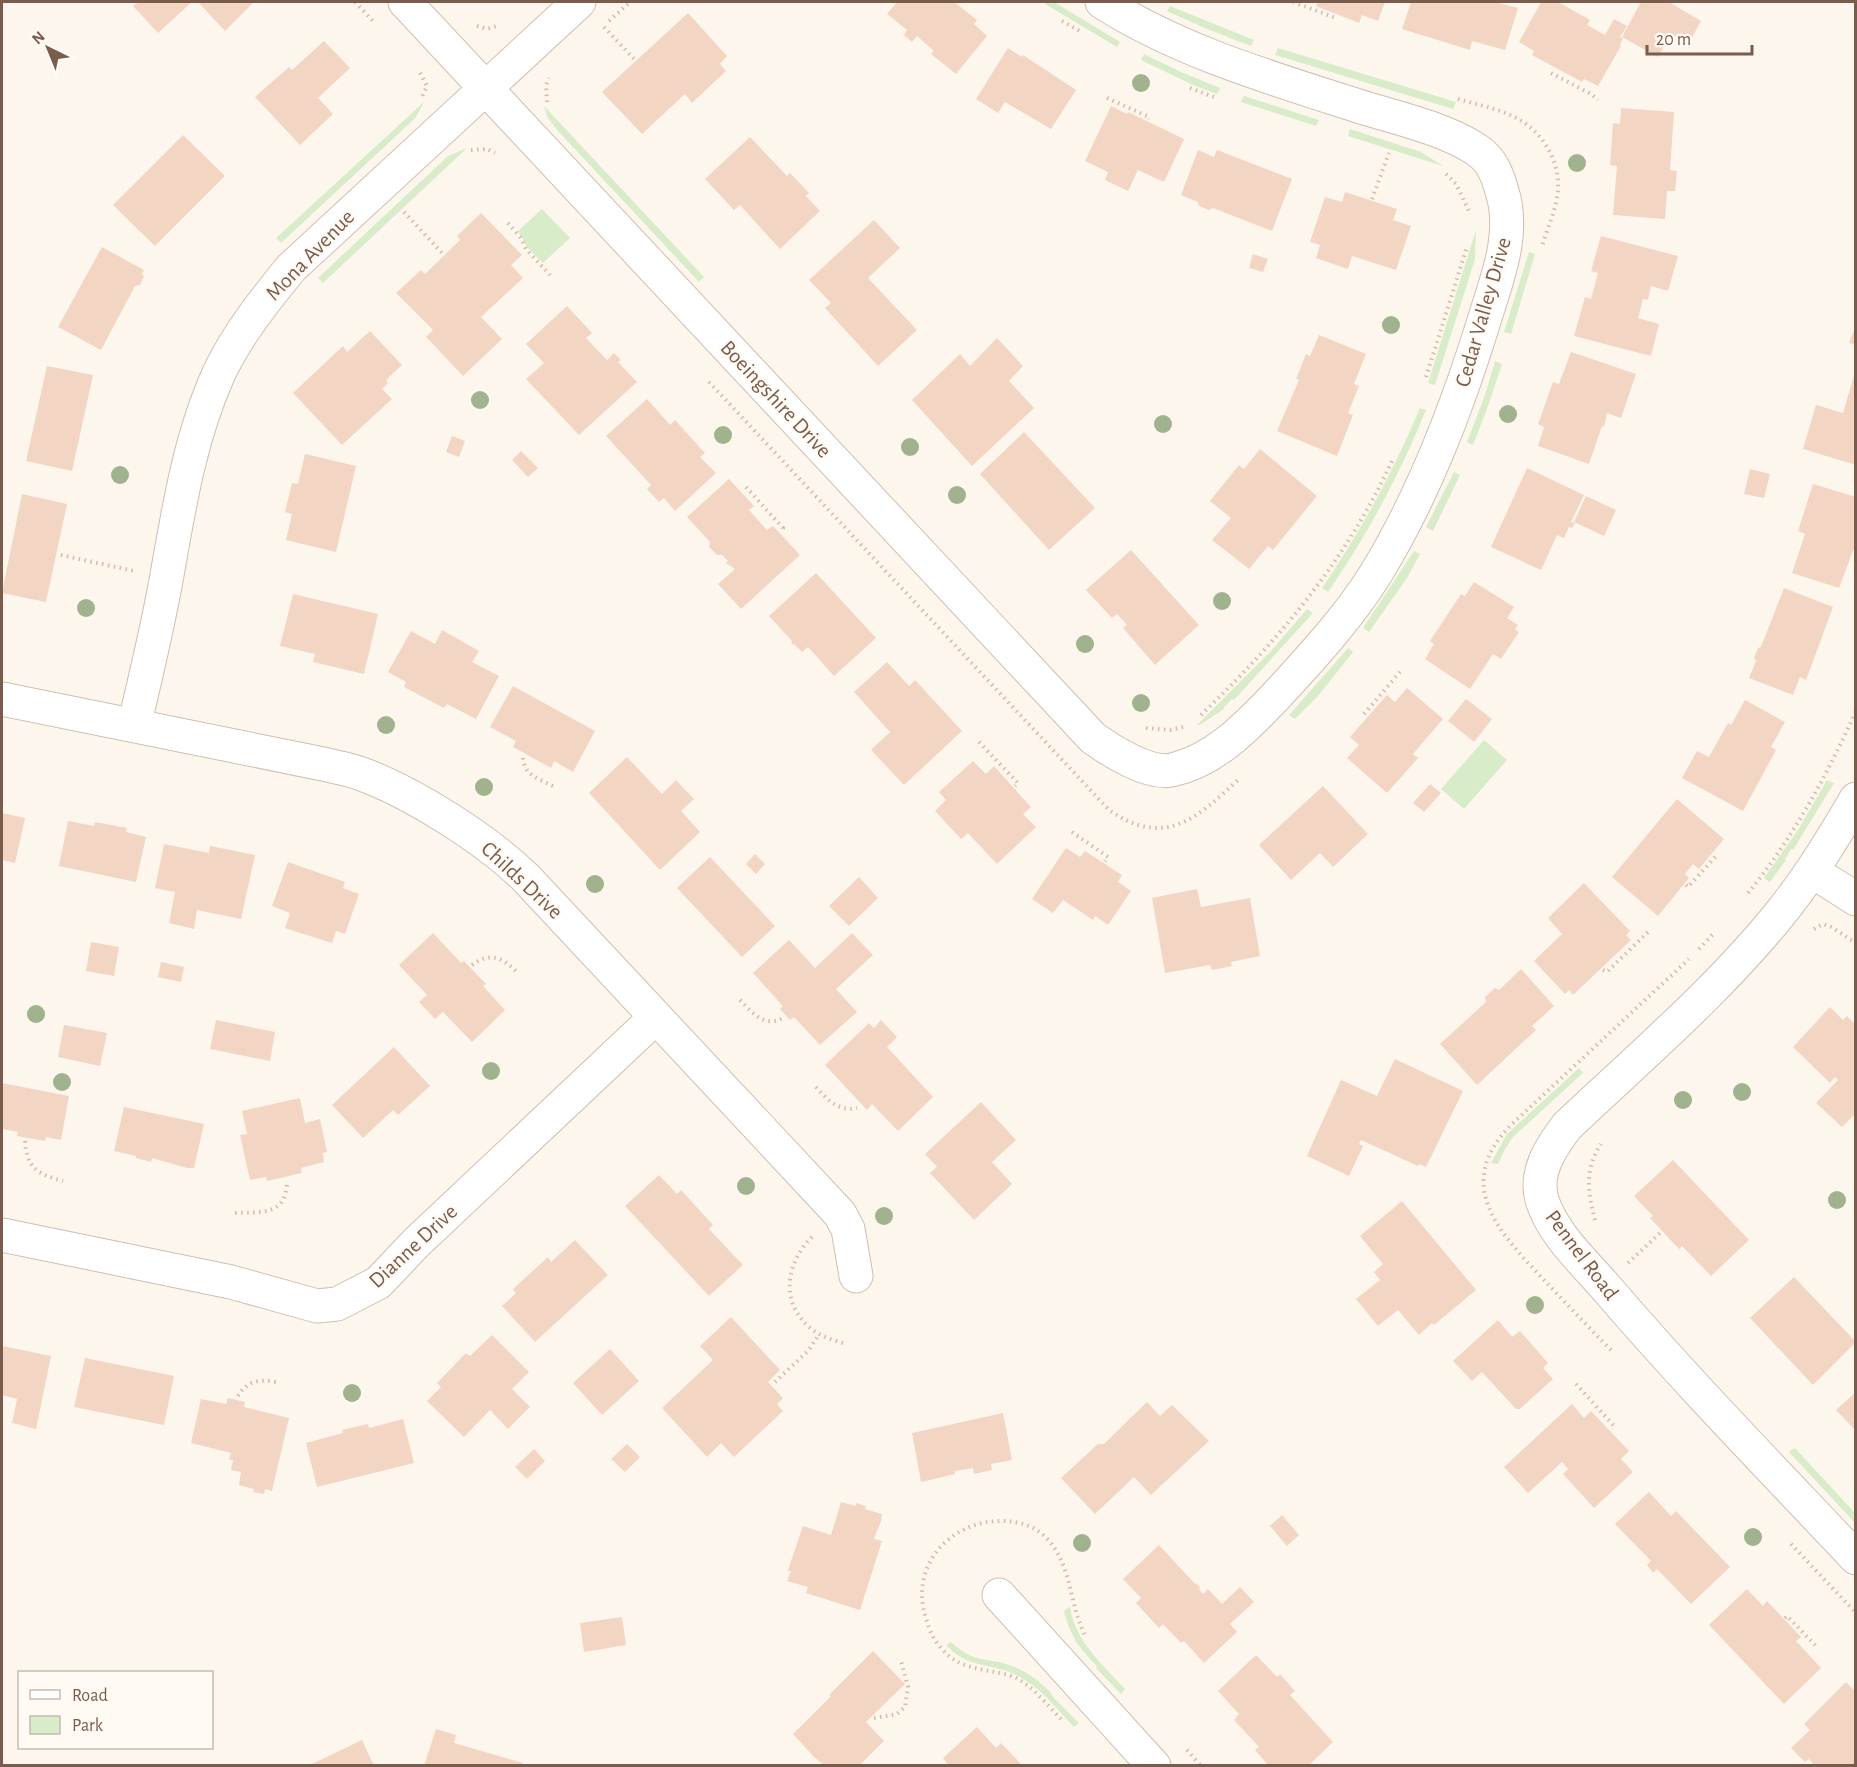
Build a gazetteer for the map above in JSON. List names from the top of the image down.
{
  "streets": {
    "street": [
      "Mona Avenue",
      "Cedar Valley Drive",
      "Boeingshire Drive",
      "Childs Drive",
      "Dianne Drive",
      "Pennel Road"
    ]
  },
  "crossings": [
    ["Mona Avenue", "Boeingshire Drive"],
    ["Mona Avenue", "Childs Drive"],
    ["Cedar Valley Drive", "Boeingshire Drive"],
    ["Childs Drive", "Dianne Drive"]
  ],
  "legend": ["Road", "Park"],
  "scale_bar": "20 m",
  "north": "top left"
}
